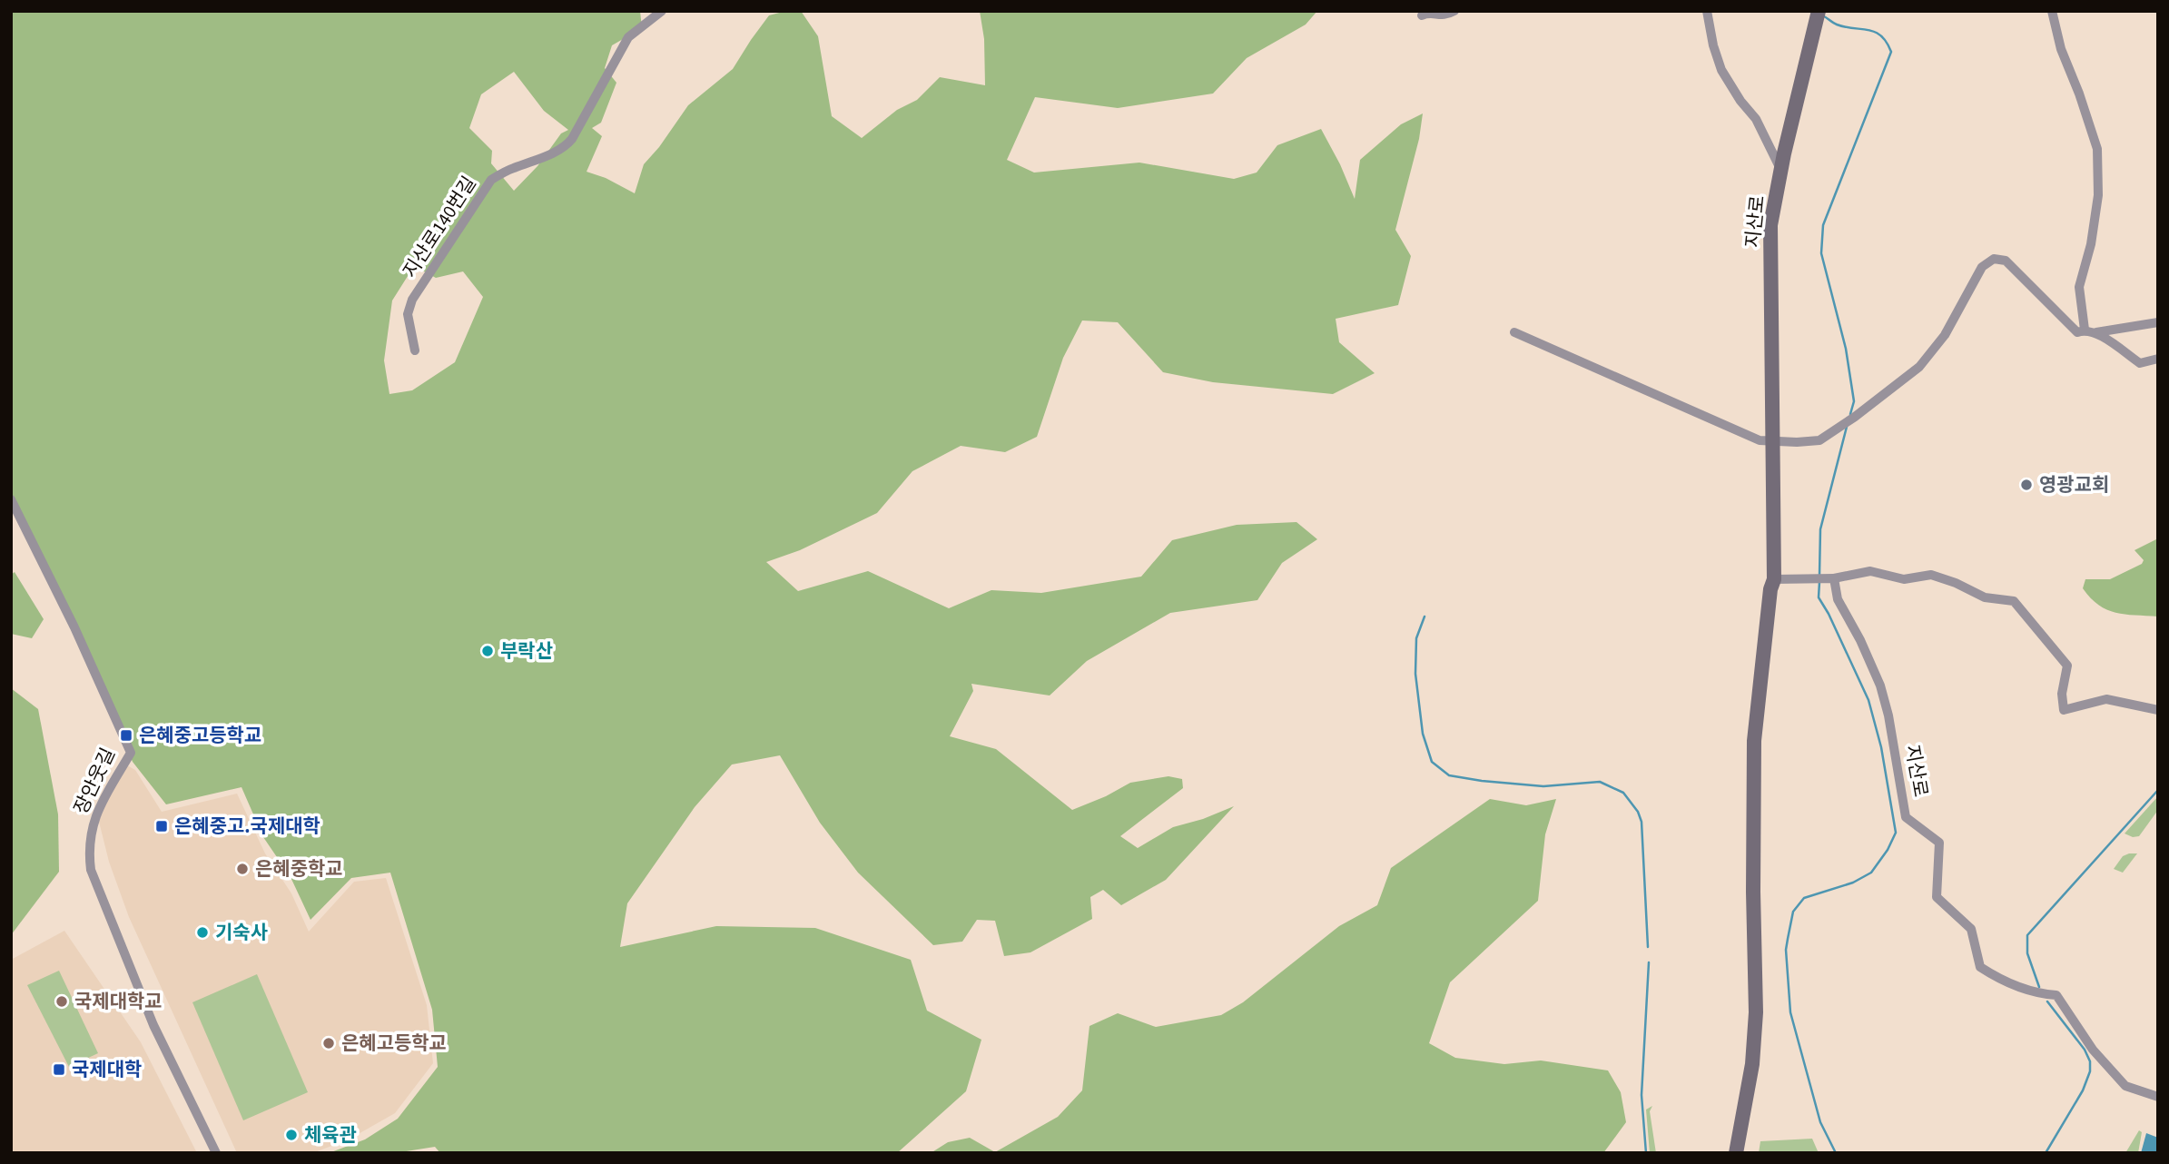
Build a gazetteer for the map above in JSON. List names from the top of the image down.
{
  "streets": {
    "main road": ["지산로"],
    "street": ["지산로140번길", "장안웃길"]
  },
  "places": {
    "other": [
      "영광교회",
      "부락산",
      "은혜중학교",
      "기숙사",
      "국제대학교",
      "은혜고등학교",
      "체육관"
    ],
    "transit": ["은혜중고등학교", "은혜중고.국제대학", "국제대학"]
  }
}
